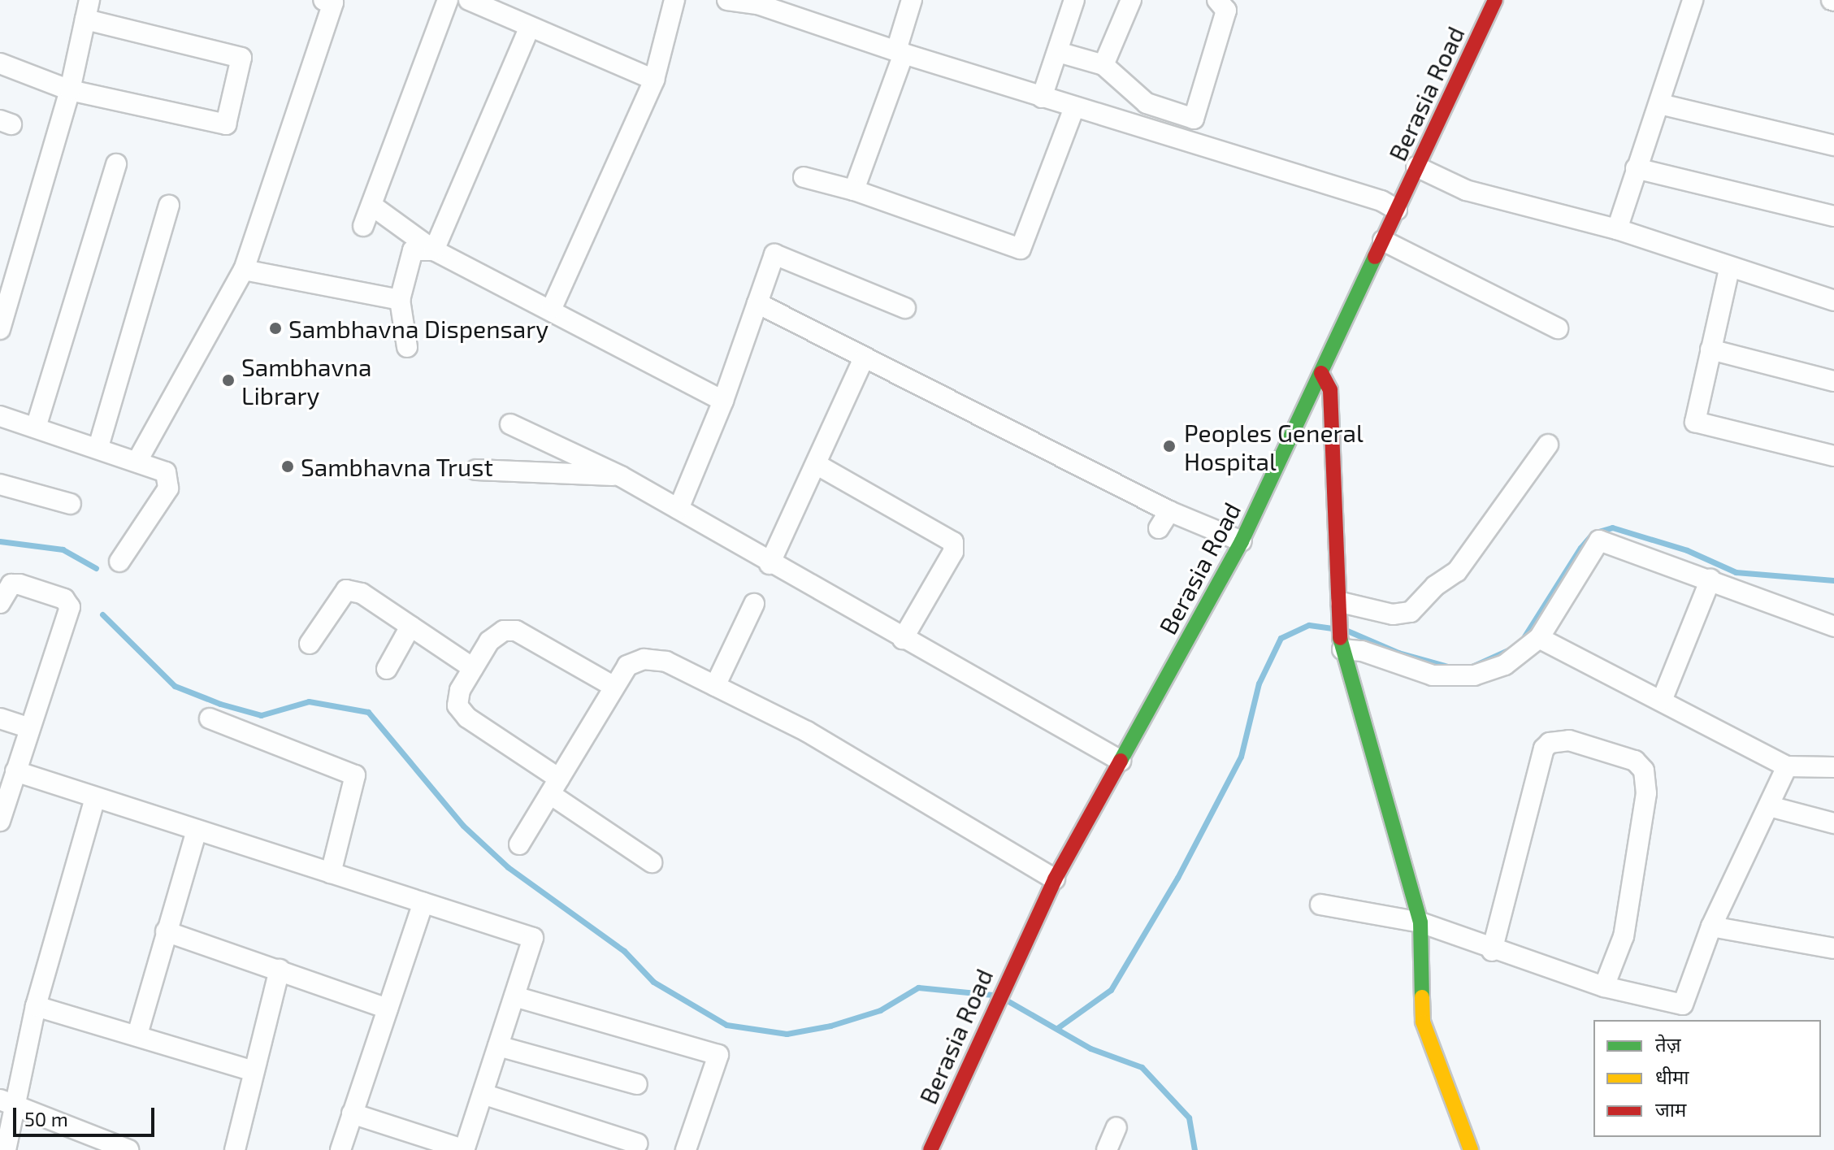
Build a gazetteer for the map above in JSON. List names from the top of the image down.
{
  "streets": {
    "main road": ["Berasia Road"]
  },
  "places": [
    "Sambhavna Dispensary",
    "Sambhavna Library",
    "Peoples General Hospital",
    "Sambhavna Trust"
  ],
  "legend": ["तेज़", "धीमा", "जाम"],
  "scale_bar": "50 m"
}
